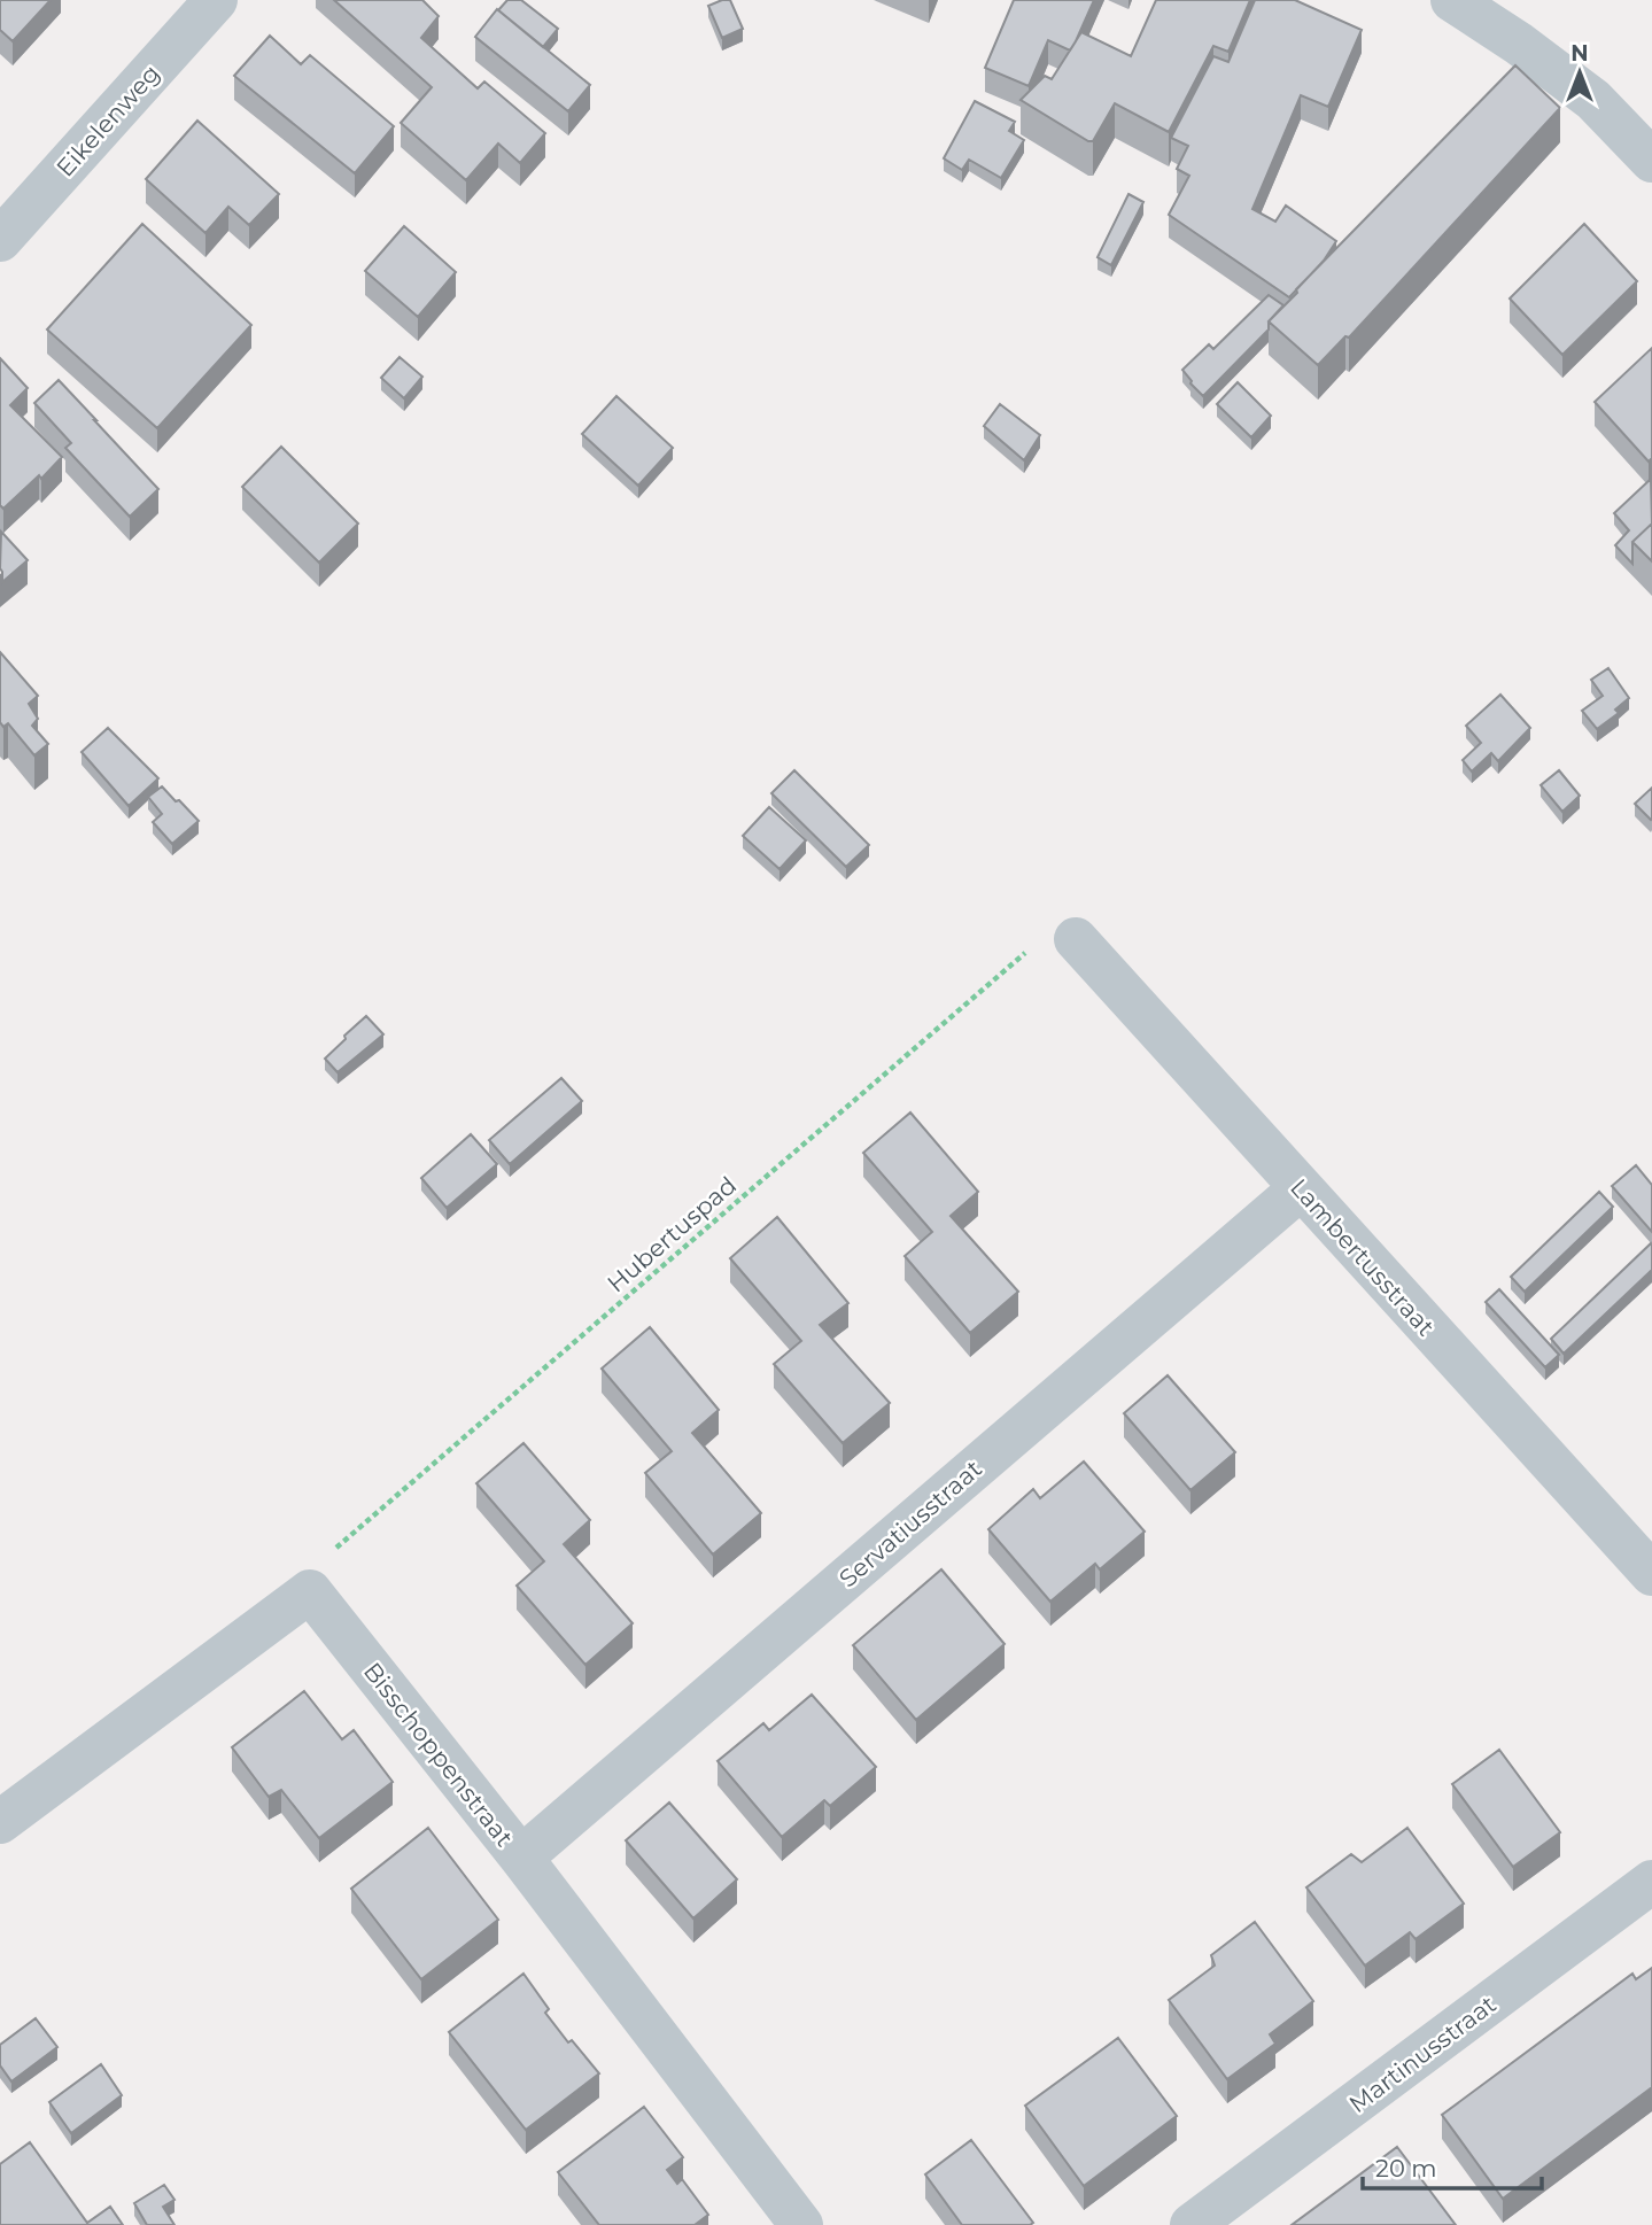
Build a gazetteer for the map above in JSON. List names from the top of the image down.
{
  "streets": {
    "street": [
      "Eikelenweg",
      "Lambertusstraat",
      "Servatiusstraat",
      "Bisschoppenstraat",
      "Martinusstraat"
    ],
    "path": ["Hubertuspad"]
  },
  "crossings": [
    ["Hubertuspad", "Lambertusstraat"],
    ["Hubertuspad", "Bisschoppenstraat"],
    ["Lambertusstraat", "Servatiusstraat"],
    ["Servatiusstraat", "Bisschoppenstraat"]
  ],
  "scale_bar": "20 m",
  "north": "top"
}
